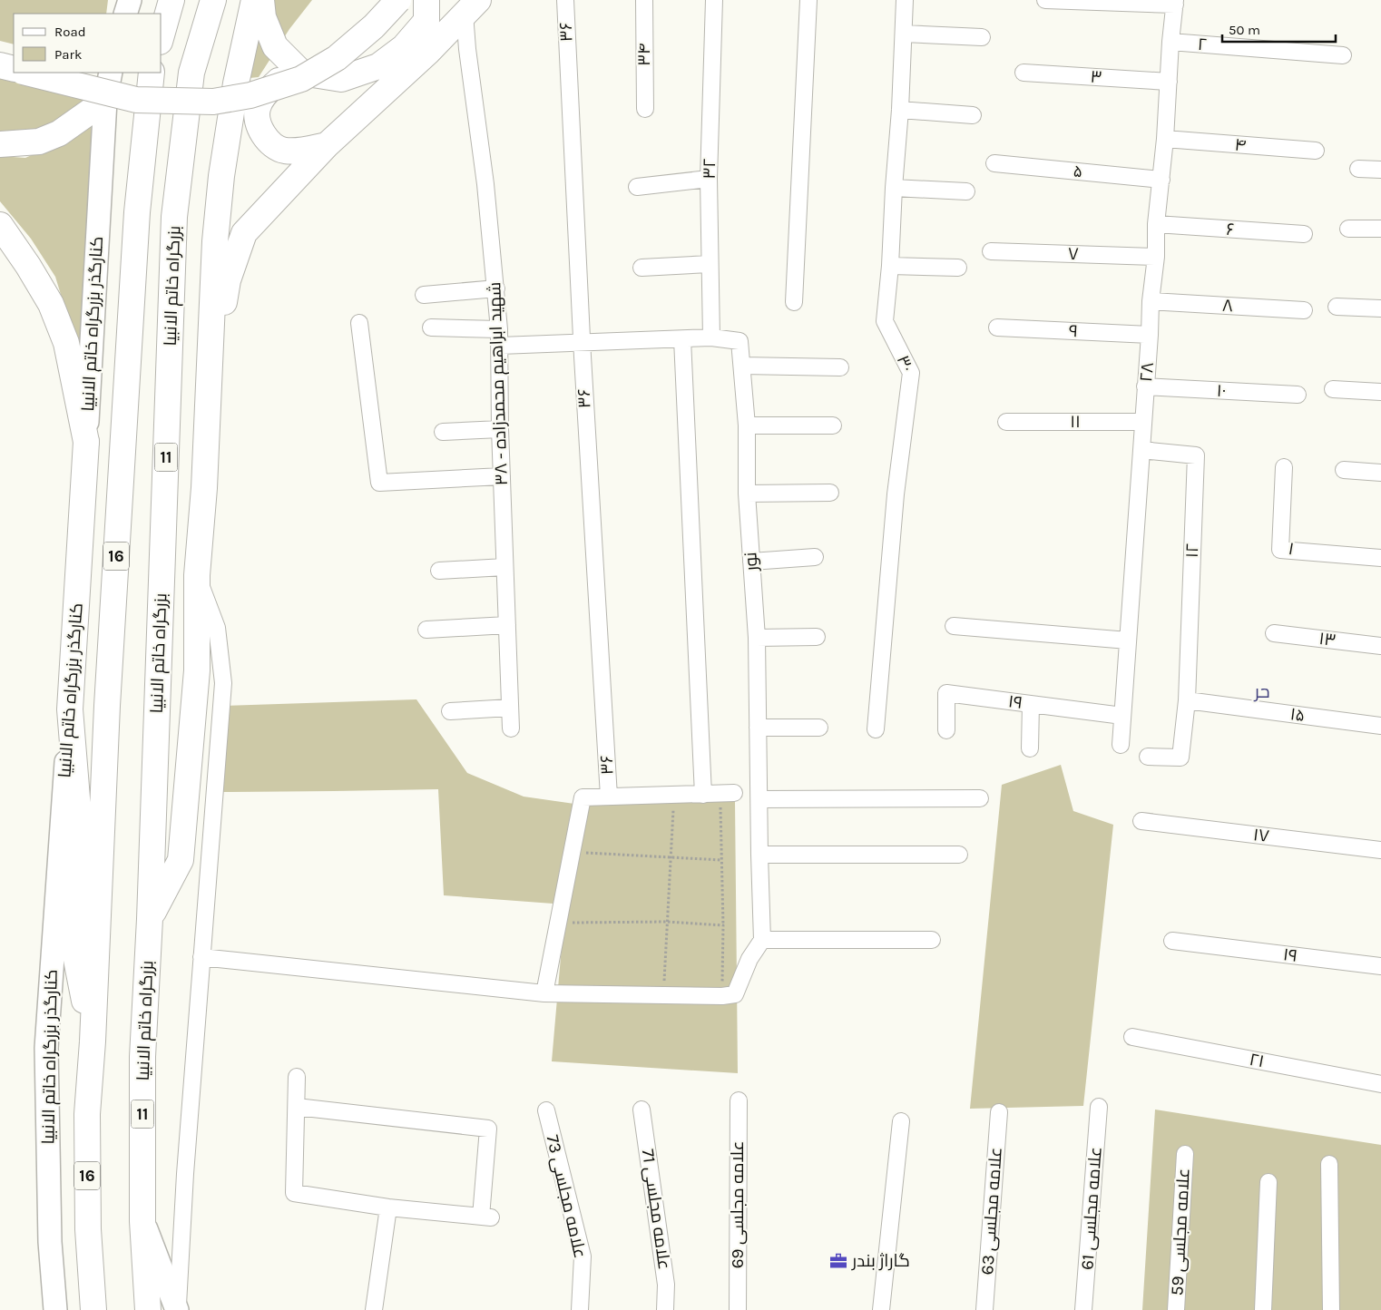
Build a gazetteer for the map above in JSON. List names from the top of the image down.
{
  "streets": {
    "highway": [
      "بزرگراه خاتم الانبیا",
      "کنارگذر بزرگراه خاتم الانبیا",
      "11",
      "16"
    ],
    "street": [
      "۳۶",
      "۲",
      "۳۴",
      "۳",
      "۴",
      "۳۲",
      "۵",
      "۶",
      "۷",
      "۸",
      "۹",
      "۳۰",
      "۲۸",
      "شهید ابراهیم محمدزاده - ۳۸",
      "۱۰",
      "۱۱",
      "۱",
      "۱۲",
      "نور",
      "۱۳",
      "۱۹",
      "۱۵",
      "۱۷",
      "۲۱",
      "علامه مجلسی 73",
      "علامه مجلسی 69",
      "علامه مجلسی 61",
      "علامه مجلسی 71",
      "علامه مجلسی 63",
      "علامه مجلسی 59"
    ]
  },
  "crossings": [
    ["۳۶", "نور"],
    ["۲", "۲۸"],
    ["۳", "۲۸"],
    ["۴", "۲۸"],
    ["۳۲", "نور"],
    ["۵", "۲۸"],
    ["۶", "۲۸"],
    ["۷", "۲۸"],
    ["۸", "۲۸"],
    ["کنارگذر بزرگراه خاتم الانبیا", "16"],
    ["۹", "۲۸"],
    ["۲۸", "۱۰"],
    ["۲۸", "۱۱"],
    ["۲۸", "۱۲"],
    ["۲۸", "۱۹"],
    ["شهید ابراهیم محمدزاده - ۳۸", "نور"],
    ["۱۲", "۱۵"]
  ],
  "districts": ["حر"],
  "places": {
    "office": ["گاراژ بندر"]
  },
  "legend": ["Road", "Park"],
  "scale_bar": "50 m"
}
